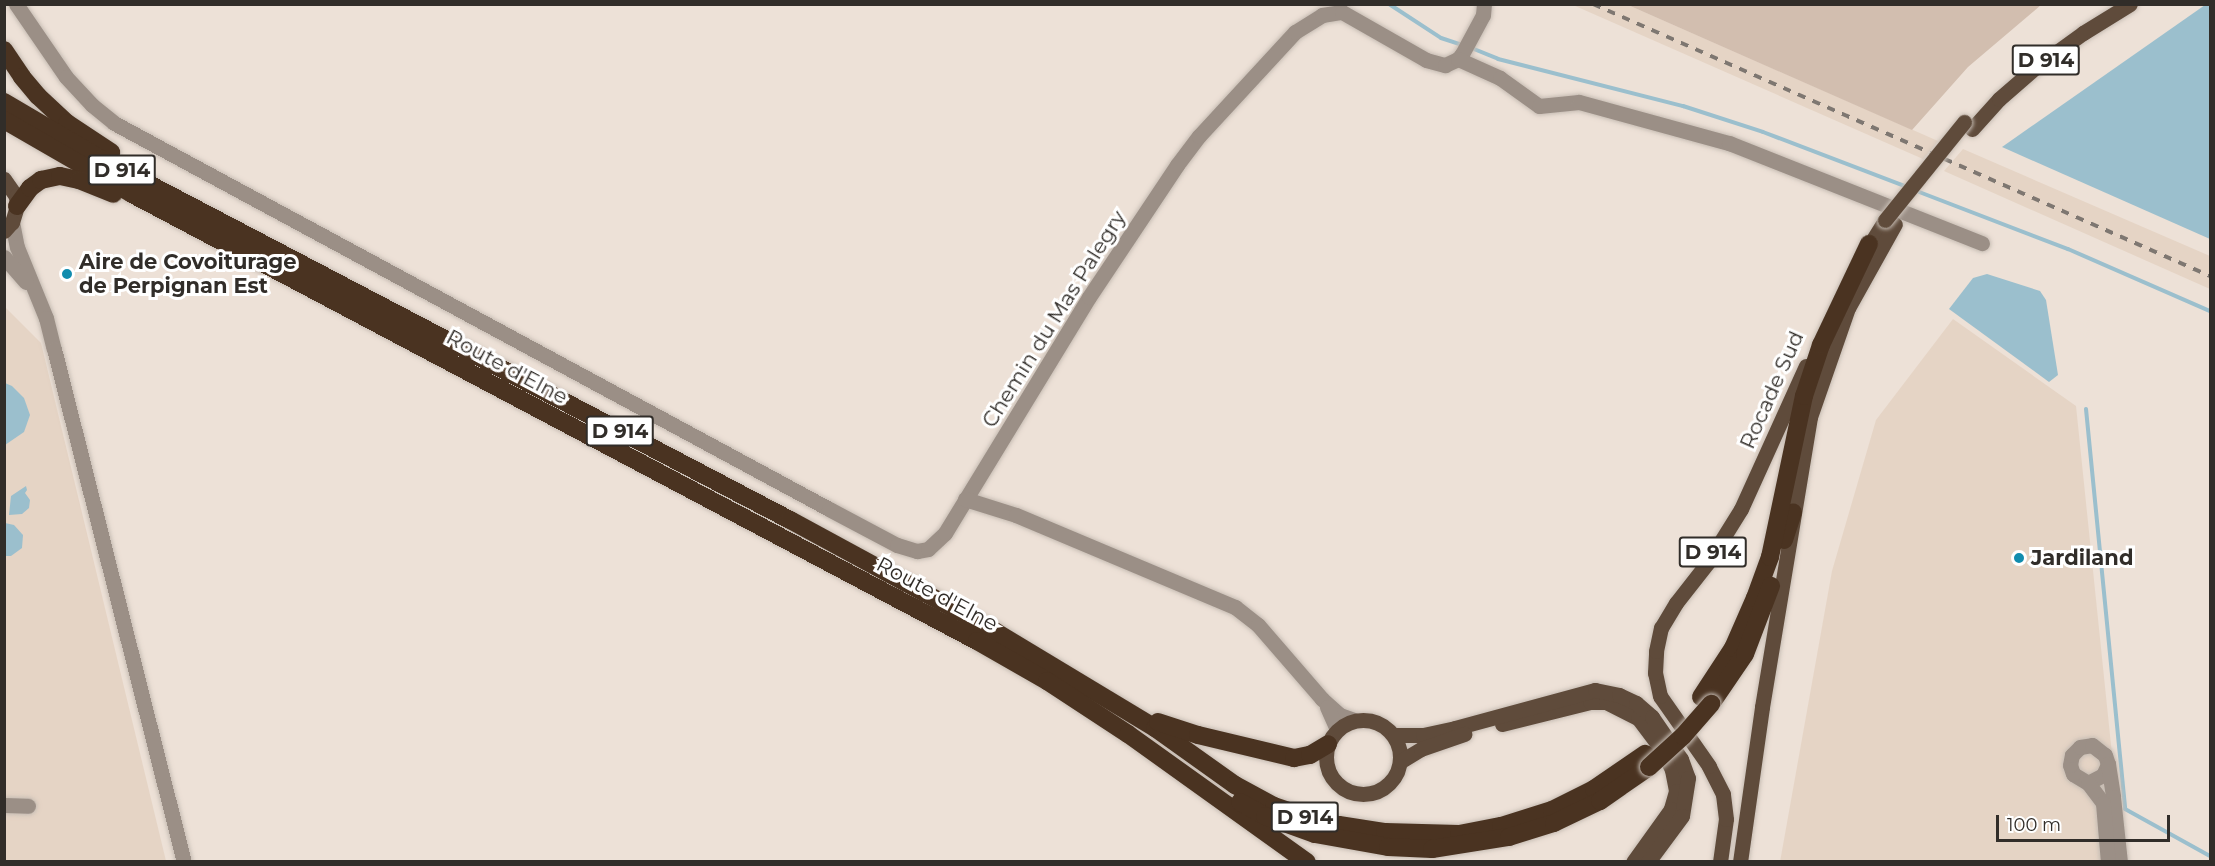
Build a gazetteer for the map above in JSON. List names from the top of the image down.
{
  "streets": {
    "highway": ["D 914", "Route d'Elne"],
    "main road": ["Rocade Sud"],
    "street": ["Chemin du Mas Palegry"]
  },
  "crossings": [
    ["D 914", "Route d'Elne"],
    ["D 914", "Rocade Sud"]
  ],
  "places": ["Aire de Covoiturage de Perpignan Est", "Jardiland"],
  "scale_bar": "100 m"
}
